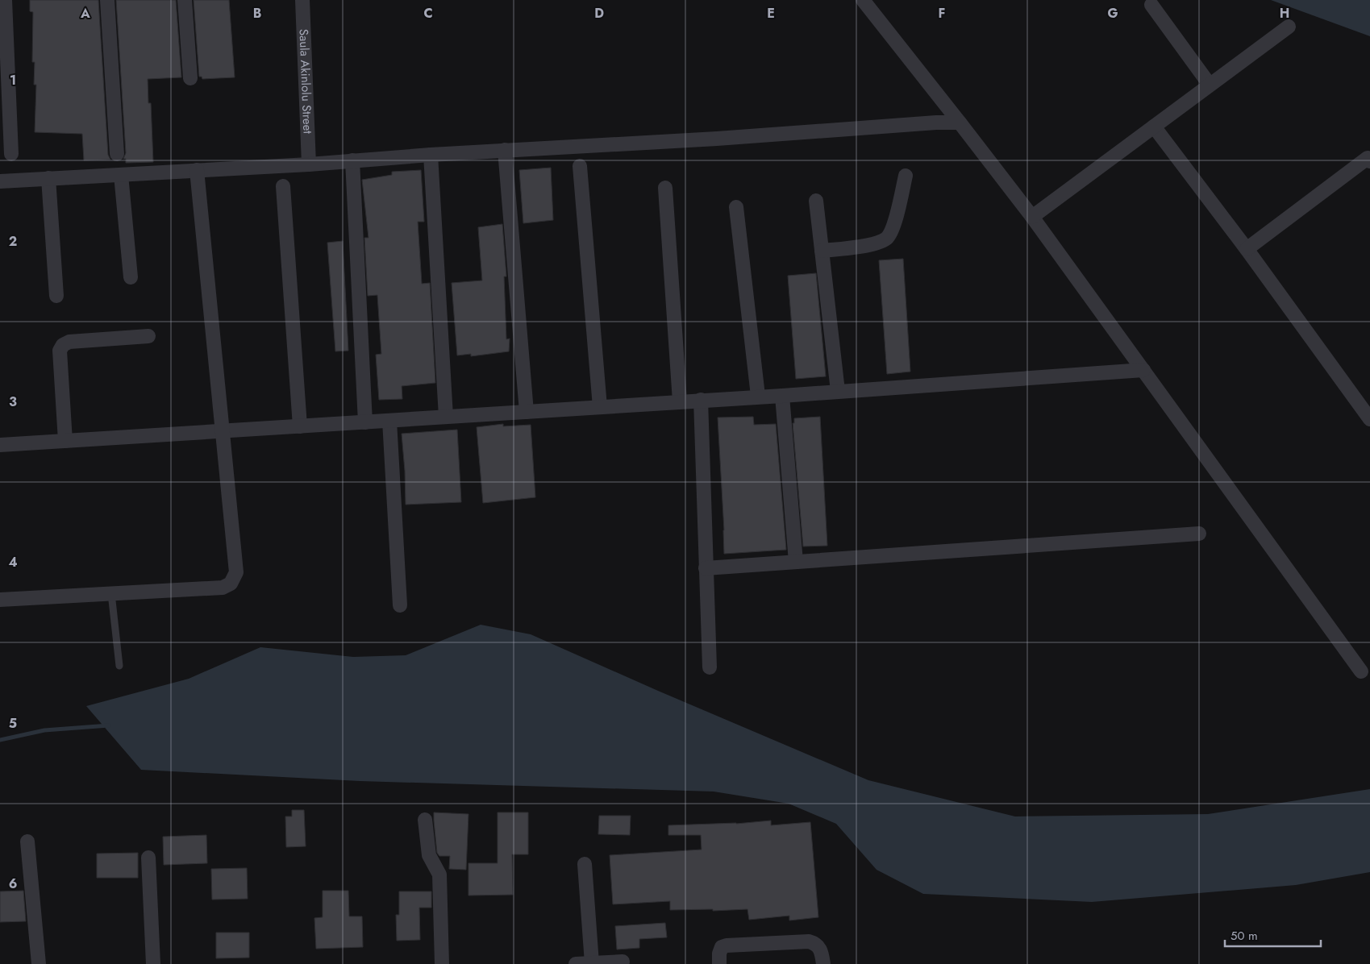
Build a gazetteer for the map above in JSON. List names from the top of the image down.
{
  "streets": {
    "street": ["Saula Akinlolu Street"]
  },
  "scale_bar": "50 m",
  "grid": {
    "columns": [
      "A",
      "B",
      "C",
      "D",
      "E",
      "F",
      "G",
      "H"
    ],
    "rows": [
      "1",
      "2",
      "3",
      "4",
      "5",
      "6"
    ]
  }
}
